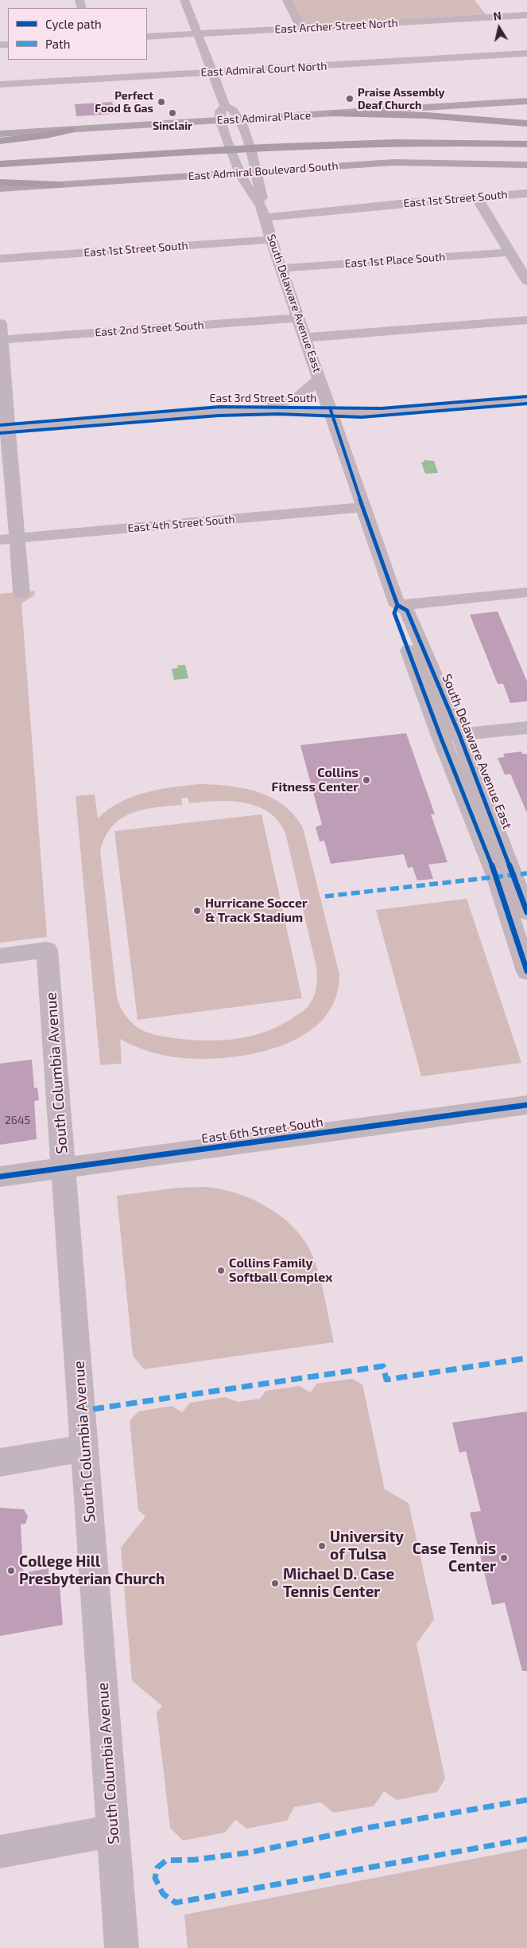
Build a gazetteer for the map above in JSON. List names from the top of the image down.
{
  "streets": {
    "main road": ["East Admiral Place", "East Admiral Boulevard South"],
    "street": [
      "East Archer Street North",
      "East Admiral Court North",
      "East 1st Street South",
      "East 1st Place South",
      "South Delaware Avenue East",
      "East 2nd Street South",
      "East 3rd Street South",
      "East 4th Street South",
      "South Columbia Avenue",
      "East 6th Street South"
    ]
  },
  "crossings": [
    ["East Admiral Place", "South Delaware Avenue East"],
    ["East Admiral Boulevard South", "South Delaware Avenue East"],
    ["East 1st Street South", "South Delaware Avenue East"],
    ["East 1st Place South", "South Delaware Avenue East"],
    ["South Delaware Avenue East", "East 2nd Street South"],
    ["South Delaware Avenue East", "East 3rd Street South"],
    ["South Delaware Avenue East", "East 4th Street South"],
    ["South Columbia Avenue", "East 6th Street South"]
  ],
  "places": [
    "Praise Assembly Deaf Church",
    "Perfect Food & Gas",
    "Sinclair",
    "Collins Fitness Center",
    "Hurricane Soccer & Track Stadium",
    "Collins Family Softball Complex",
    "University of Tulsa",
    "Case Tennis Center",
    "College Hill Presbyterian Church",
    "Michael D. Case Tennis Center"
  ],
  "house_numbers": ["2645"],
  "legend": ["Cycle path", "Path"],
  "north": "top"
}
